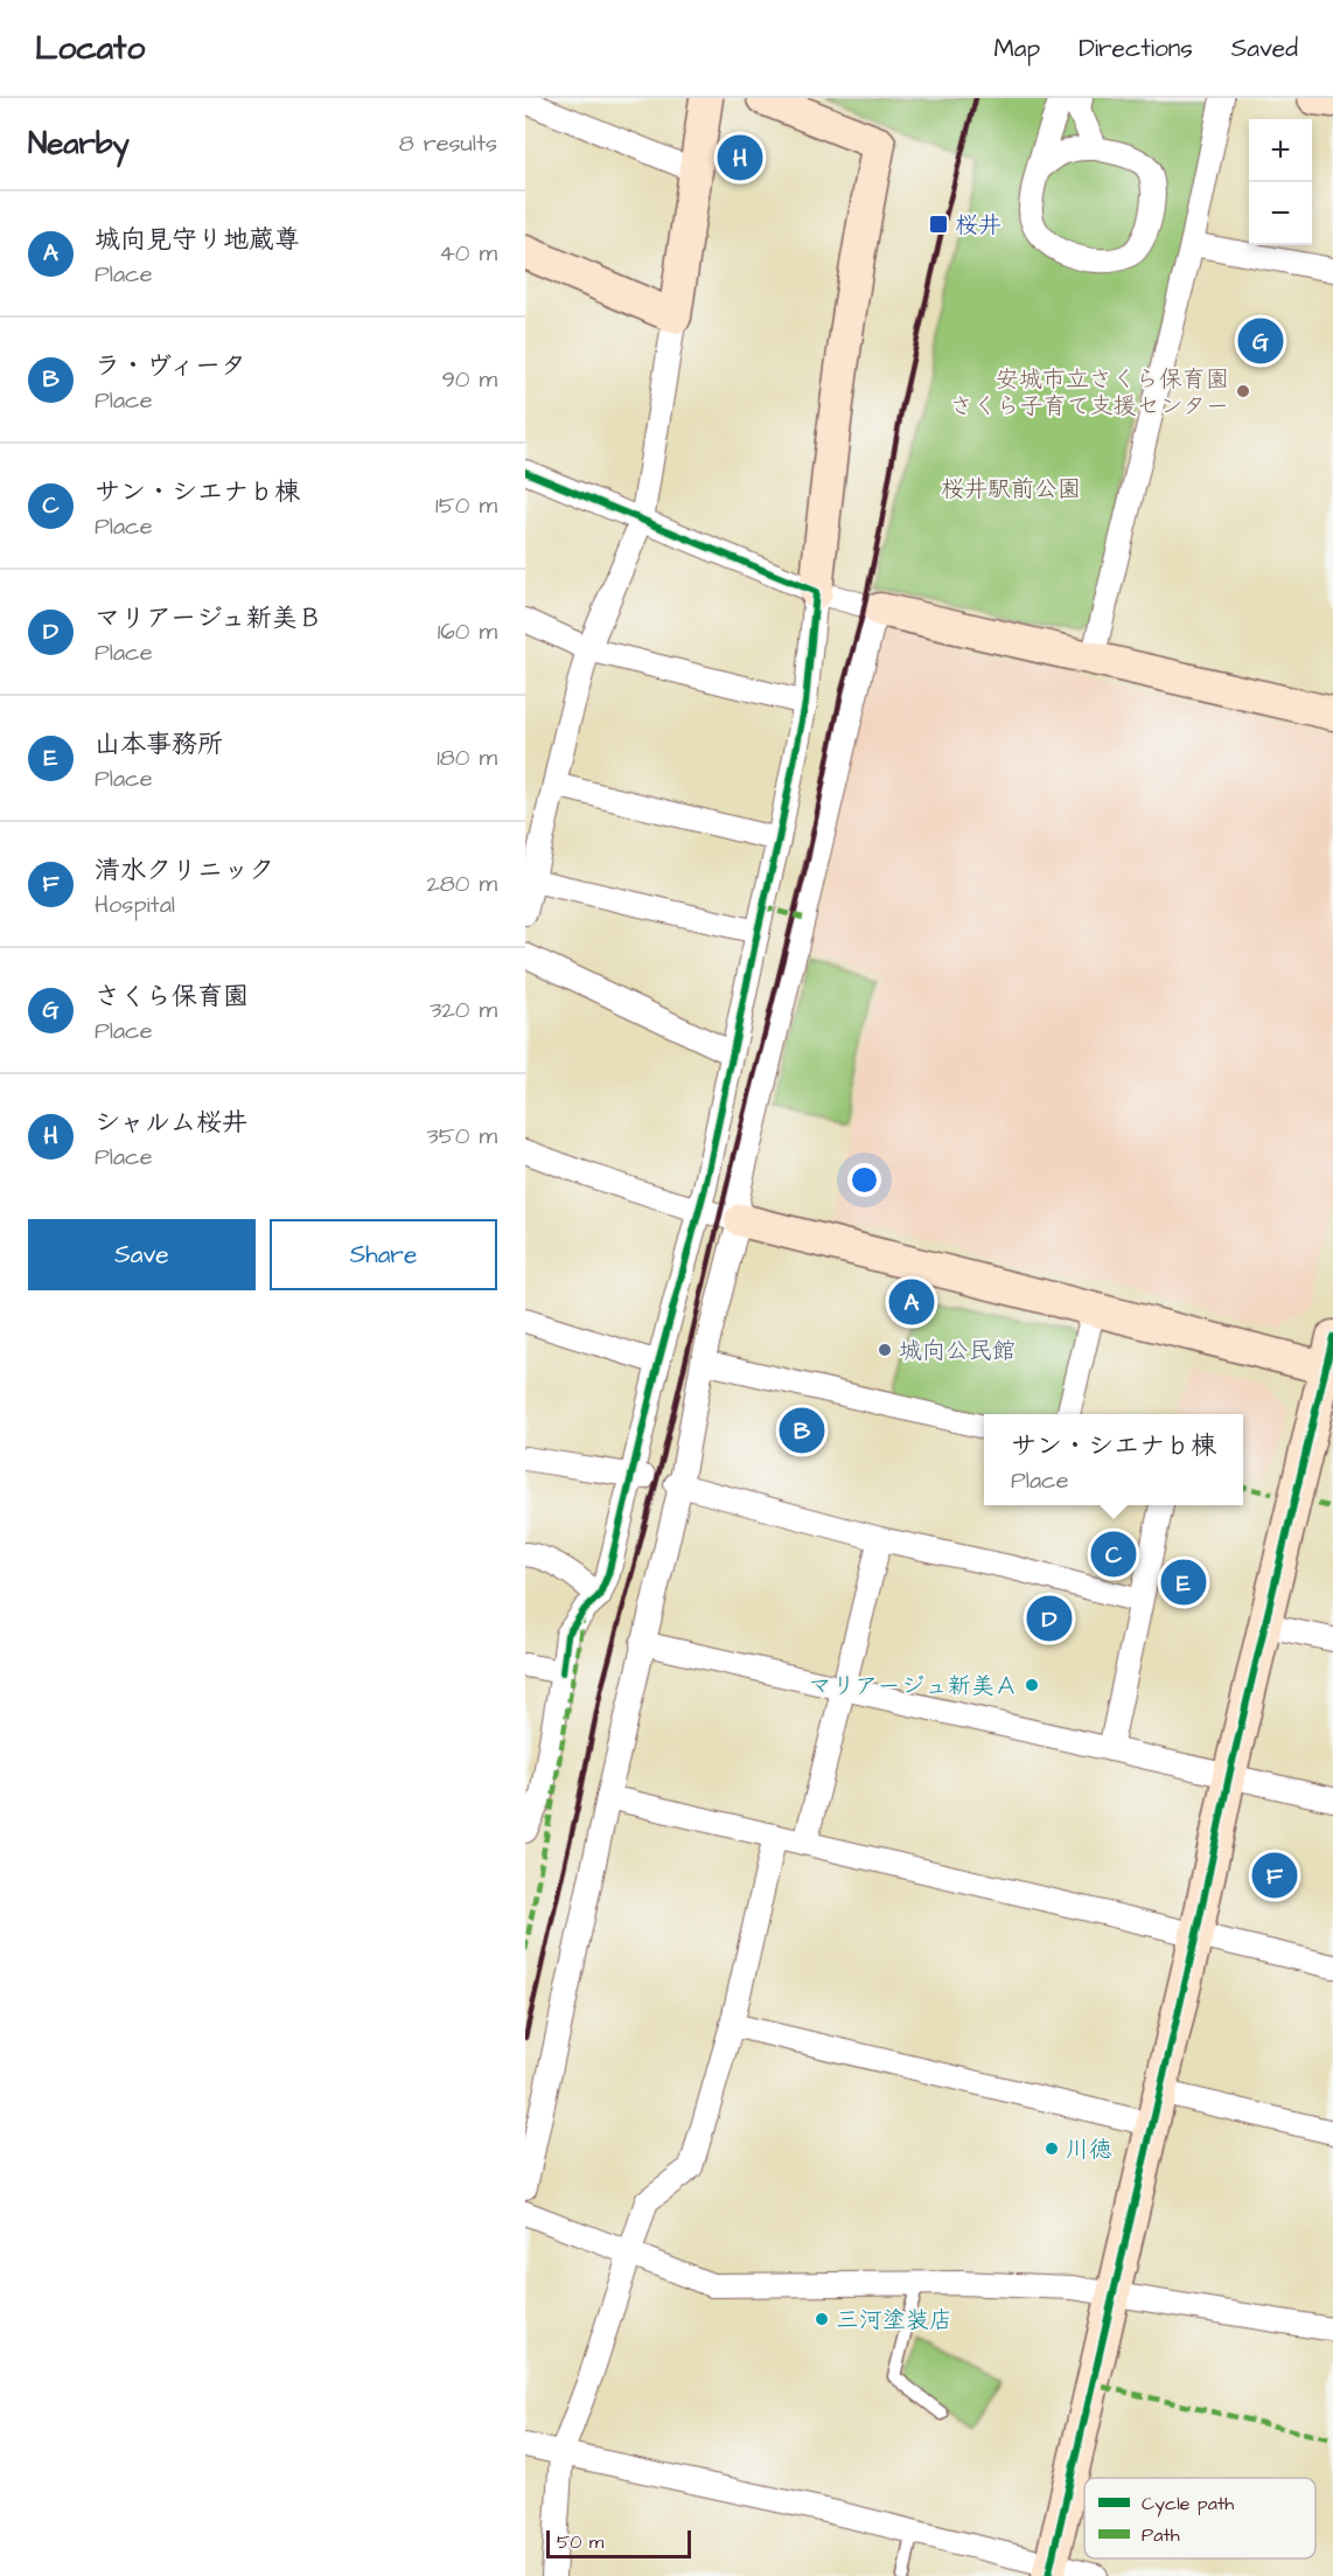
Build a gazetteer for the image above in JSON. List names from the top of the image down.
{
  "parks": ["桜井駅前公園"],
  "places": {
    "transit": ["桜井"],
    "other": [
      "安城市立さくら保育園 さくら子育て支援センター",
      "城向公民館",
      "マリアージュ新美Ａ",
      "川徳",
      "三河塗装店"
    ]
  },
  "legend": ["Cycle path", "Path"],
  "scale_bar": "50 m",
  "page": {
    "header": "Locato",
    "nav": ["Map", "Directions", "Saved"],
    "heading": ["Nearby", "8 results"],
    "map_buttons": ["+", "−"],
    "pins": [
      "H",
      "G",
      "A",
      "B",
      "C",
      "E",
      "D",
      "F"
    ],
    "list": [
      {
        "mark": "A",
        "name": "城向見守り地蔵尊",
        "note": "Place",
        "value": "40 m"
      },
      {
        "mark": "B",
        "name": "ラ・ヴィータ",
        "note": "Place",
        "value": "90 m"
      },
      {
        "mark": "C",
        "name": "サン・シエナｂ棟",
        "note": "Place",
        "value": "150 m"
      },
      {
        "mark": "D",
        "name": "マリアージュ新美Ｂ",
        "note": "Place",
        "value": "160 m"
      },
      {
        "mark": "E",
        "name": "山本事務所",
        "note": "Place",
        "value": "180 m"
      },
      {
        "mark": "F",
        "name": "清水クリニック",
        "note": "Hospital",
        "value": "280 m"
      },
      {
        "mark": "G",
        "name": "さくら保育園",
        "note": "Place",
        "value": "320 m"
      },
      {
        "mark": "H",
        "name": "シャルム桜井",
        "note": "Place",
        "value": "350 m"
      }
    ],
    "buttons": ["Save", "Share"],
    "popup": ["サン・シエナｂ棟", "Place"],
    "scale": "50 m"
  }
}
